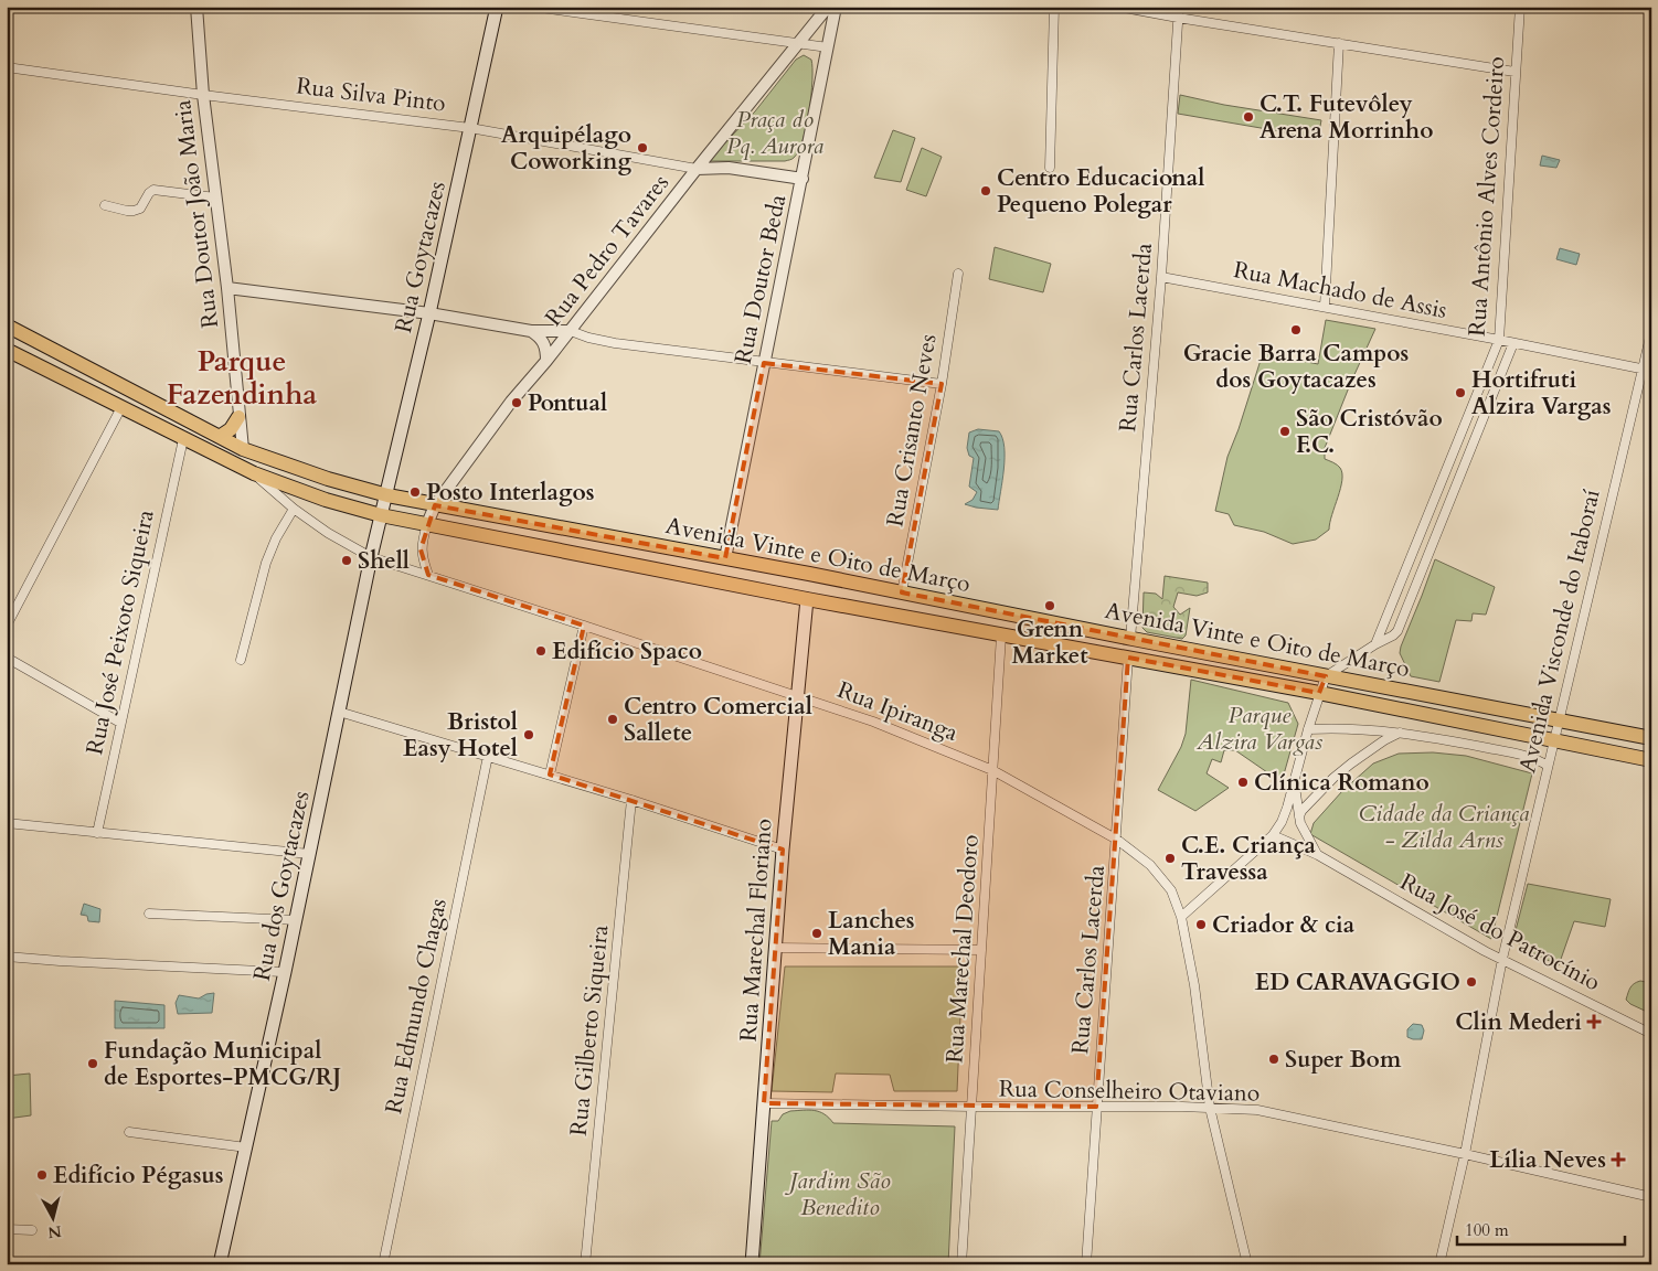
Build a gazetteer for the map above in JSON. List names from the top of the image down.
{
  "streets": {
    "main road": [
      "Rua Goytacazes",
      "Avenida Vinte e Oito de Março",
      "Rua dos Goytacazes",
      "Rua Marechal Floriano"
    ],
    "street": [
      "Rua Silva Pinto",
      "Rua Antônio Alves Cordeiro",
      "Rua Doutor João Maria",
      "Rua Pedro Tavares",
      "Rua Doutor Beda",
      "Rua Machado de Assis",
      "Rua Carlos Lacerda",
      "Rua Crisanto Neves",
      "Avenida Visconde do Itaboraí",
      "Rua José Peixoto Siqueira",
      "Rua Ipiranga",
      "Rua José do Patrocínio",
      "Rua Marechal Deodoro",
      "Rua Edmundo Chagas",
      "Rua Gilberto Siqueira",
      "Rua Conselheiro Otaviano"
    ]
  },
  "crossings": [
    ["Rua Silva Pinto", "Rua Doutor João Maria"],
    ["Rua Silva Pinto", "Rua Pedro Tavares"],
    ["Rua Silva Pinto", "Rua Goytacazes"],
    ["Rua Silva Pinto", "Rua Doutor Beda"],
    ["Rua Antônio Alves Cordeiro", "Rua Machado de Assis"],
    ["Rua Antônio Alves Cordeiro", "Avenida Vinte e Oito de Março"],
    ["Rua Doutor João Maria", "Avenida Vinte e Oito de Março"],
    ["Rua Pedro Tavares", "Avenida Vinte e Oito de Março"],
    ["Rua Goytacazes", "Avenida Vinte e Oito de Março"],
    ["Rua Goytacazes", "Rua dos Goytacazes"],
    ["Rua Doutor Beda", "Avenida Vinte e Oito de Março"],
    ["Rua Machado de Assis", "Rua Carlos Lacerda"],
    ["Rua Machado de Assis", "Avenida Visconde do Itaboraí"],
    ["Rua Carlos Lacerda", "Avenida Vinte e Oito de Março"],
    ["Rua Carlos Lacerda", "Rua Ipiranga"],
    ["Rua Carlos Lacerda", "Rua Conselheiro Otaviano"],
    ["Rua Crisanto Neves", "Avenida Vinte e Oito de Março"],
    ["Avenida Vinte e Oito de Março", "Avenida Visconde do Itaboraí"],
    ["Avenida Vinte e Oito de Março", "Rua dos Goytacazes"],
    ["Avenida Vinte e Oito de Março", "Rua Marechal Floriano"],
    ["Avenida Vinte e Oito de Março", "Rua Marechal Deodoro"],
    ["Avenida Visconde do Itaboraí", "Rua José do Patrocínio"],
    ["Avenida Visconde do Itaboraí", "Rua Conselheiro Otaviano"],
    ["Rua Ipiranga", "Rua dos Goytacazes"],
    ["Rua Ipiranga", "Rua Marechal Floriano"],
    ["Rua Ipiranga", "Rua Marechal Deodoro"],
    ["Rua Ipiranga", "Rua Conselheiro Otaviano"],
    ["Rua Marechal Floriano", "Rua Conselheiro Otaviano"],
    ["Rua Marechal Deodoro", "Rua Conselheiro Otaviano"]
  ],
  "districts": ["Parque Fazendinha"],
  "parks": [
    "Praça do Pq. Aurora",
    "Parque Alzira Vargas",
    "Cidade da Criança - Zilda Arns",
    "Jardim São Benedito"
  ],
  "places": {
    "other": [
      "C.T. Futevôley Arena Morrinho",
      "Arquipélago Coworking",
      "Centro Educacional Pequeno Polegar",
      "Gracie Barra Campos dos Goytacazes",
      "Hortifruti Alzira Vargas",
      "Pontual",
      "São Cristóvão F.C.",
      "Posto Interlagos",
      "Shell",
      "Grenn Market",
      "Edifício Spaco",
      "Centro Comercial Sallete",
      "Bristol Easy Hotel",
      "Clínica Romano",
      "C.E. Criança Travessa",
      "Criador & cia",
      "Lanches Mania",
      "ED CARAVAGGIO",
      "Super Bom",
      "Fundação Municipal de Esportes-PMCG/RJ",
      "Edifício Pégasus"
    ],
    "health": ["Clin Mederi", "Lília Neves"]
  },
  "scale_bar": "100 m",
  "north": "bottom"
}
